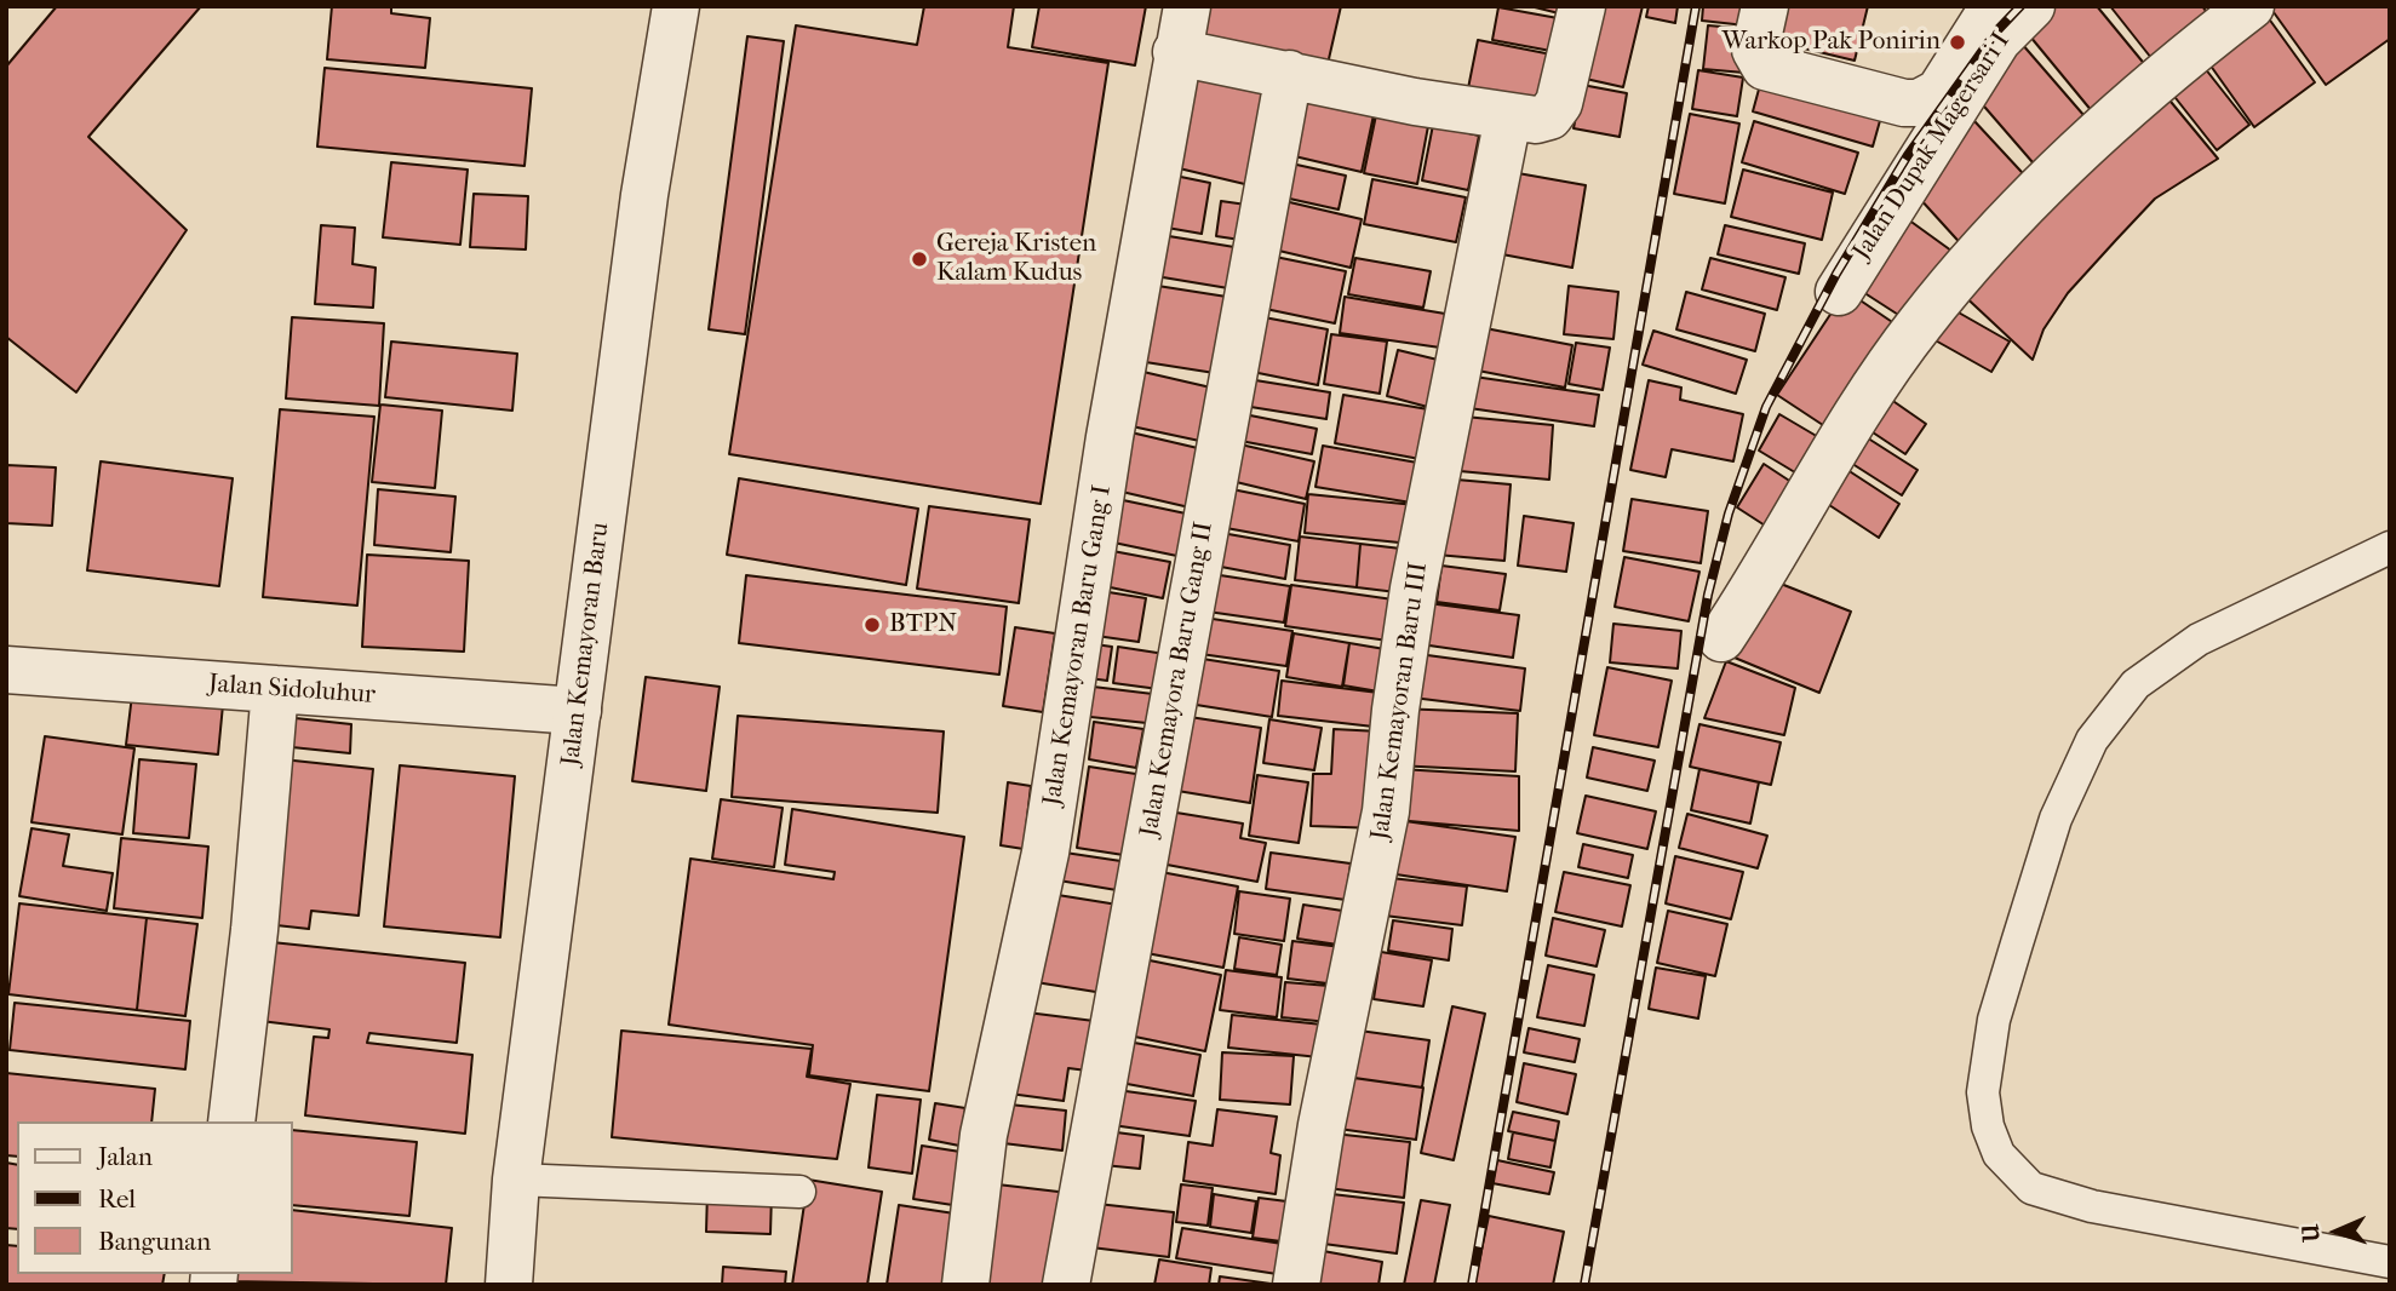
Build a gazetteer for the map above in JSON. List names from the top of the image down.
{
  "streets": {
    "street": [
      "Jalan Dupak Magersari I",
      "Jalan Kemayoran Baru",
      "Jalan Kemayoran Baru Gang I",
      "Jalan Kemayora Baru Gang II",
      "Jalan Sidoluhur",
      "Jalan Kemayoran Baru III"
    ]
  },
  "crossings": [
    ["Jalan Kemayoran Baru", "Jalan Sidoluhur"]
  ],
  "places": ["Warkop Pak Ponirin", "Gereja Kristen Kalam Kudus", "BTPN"],
  "legend": ["Jalan", "Rel", "Bangunan"],
  "north": "left"
}
